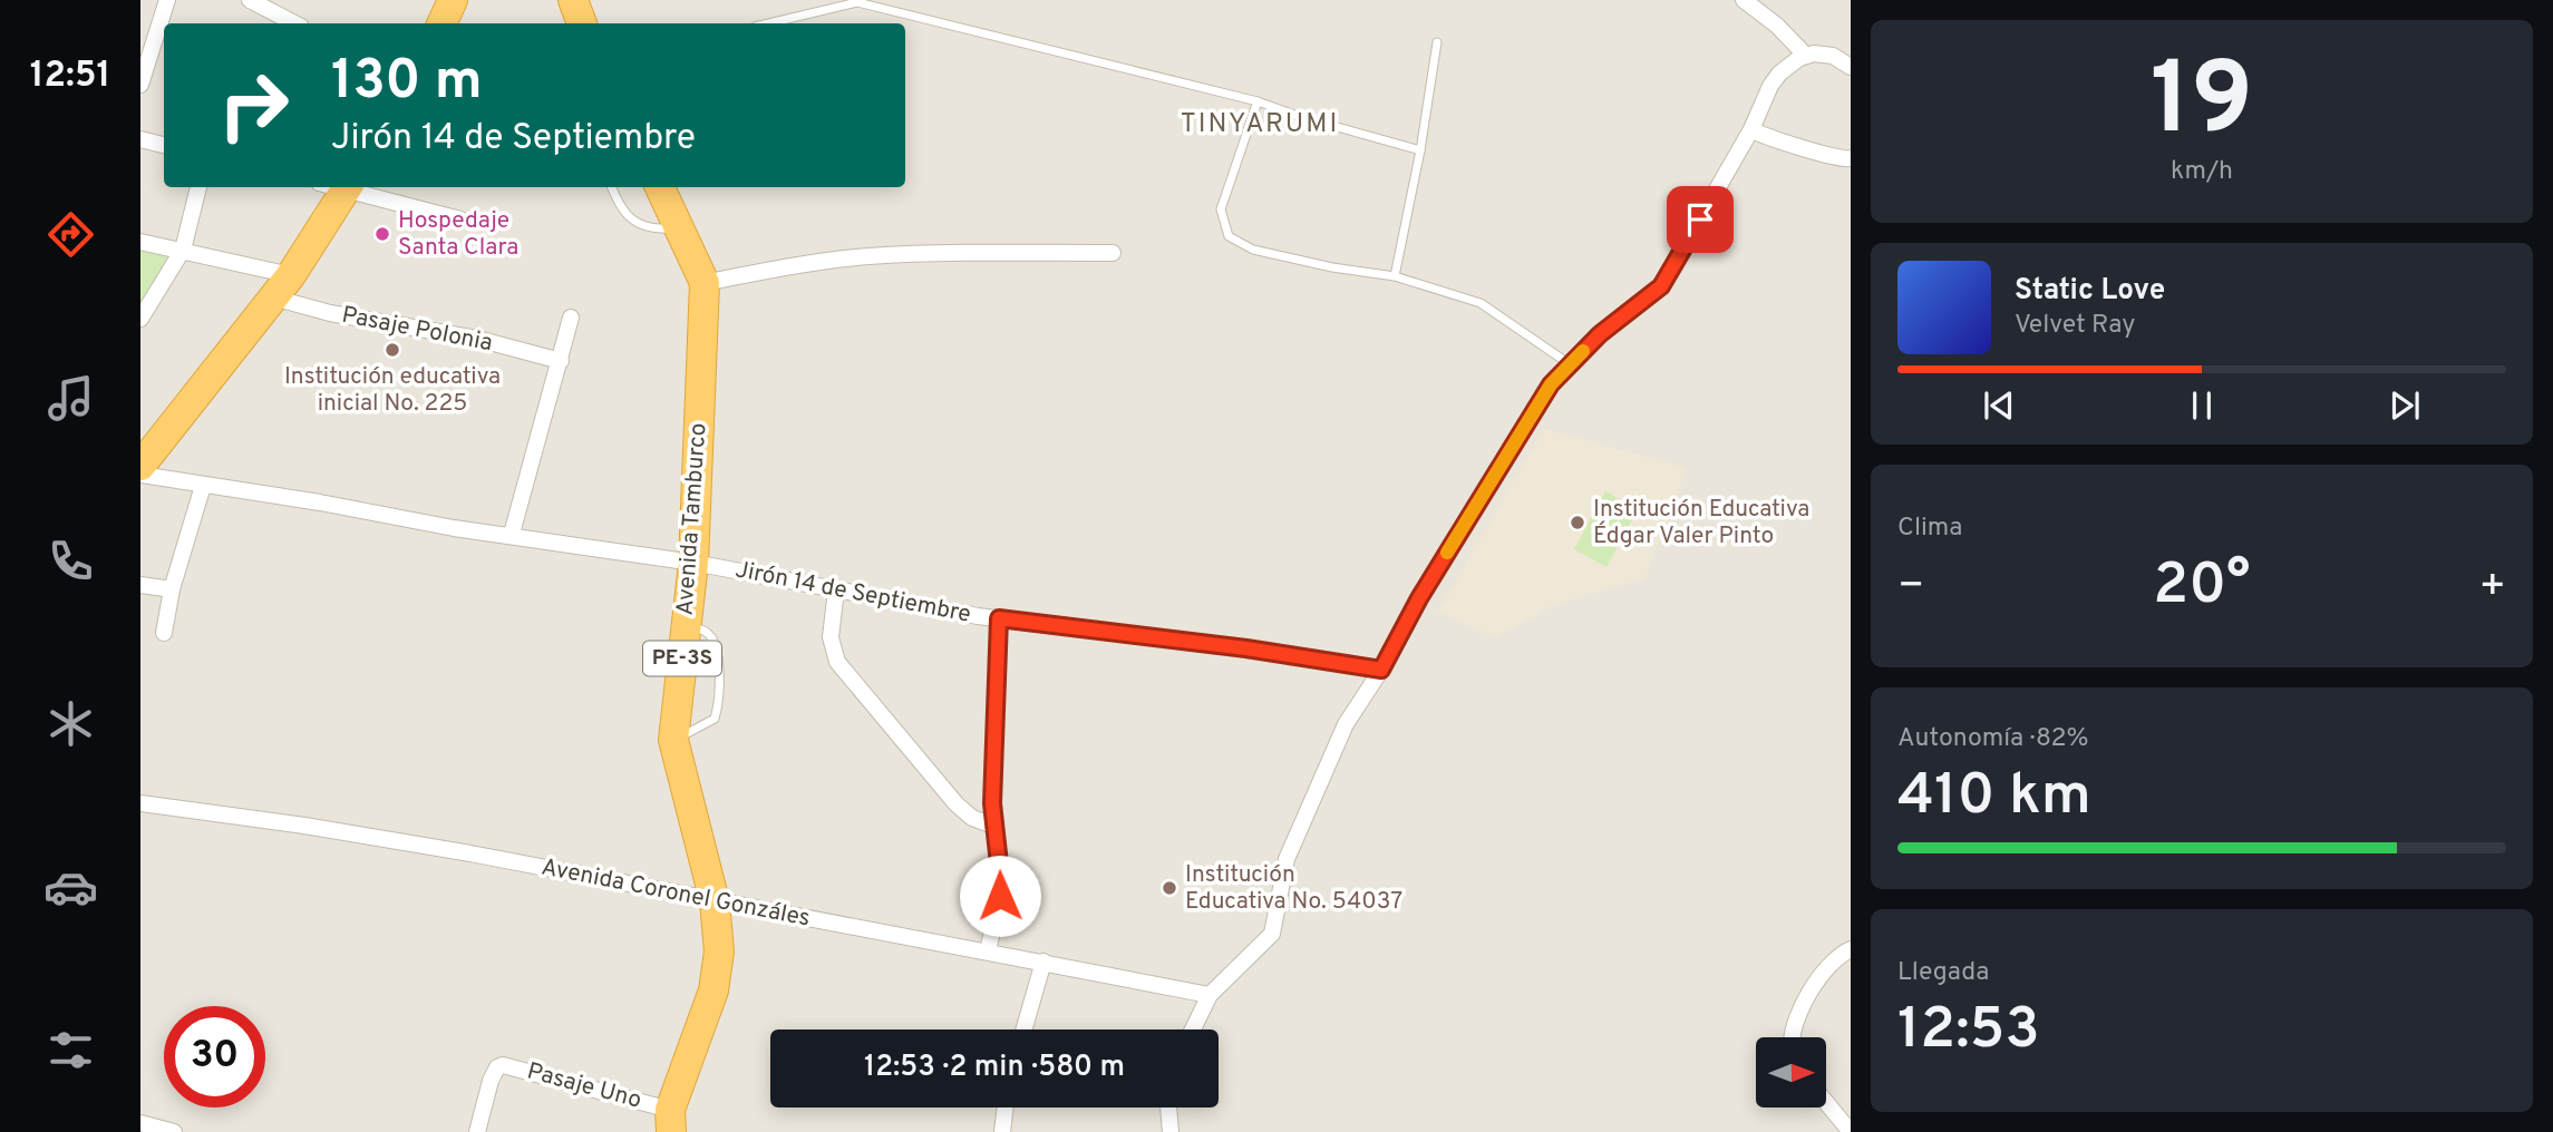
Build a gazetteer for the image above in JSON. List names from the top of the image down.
{
  "streets": {
    "highway": ["Avenida Tamburco", "PE-3S"],
    "street": [
      "Pasaje Polonia",
      "Jirón 14 de Septiembre",
      "Avenida Coronel Gonzáles",
      "Pasaje Uno"
    ]
  },
  "crossings": [
    ["Avenida Tamburco", "Jirón 14 de Septiembre"],
    ["Avenida Tamburco", "Avenida Coronel Gonzáles"],
    ["Avenida Tamburco", "Pasaje Uno"]
  ],
  "districts": ["TINYARUMI"],
  "places": [
    "Hospedaje Santa Clara",
    "Institución educativa inicial No. 225",
    "Institución Educativa Édgar Valer Pinto",
    "Institución Educativa No. 54037"
  ],
  "north": "right",
  "page": {
    "tabs": "12:51",
    "tile": [
      ["19", "km/h"],
      "Clima",
      ["Autonomía · 82%", "410 km"],
      ["Llegada", "12:53"]
    ],
    "turn": ["130 m", "Jirón 14 de Septiembre"],
    "song": ["Static Love", "Velvet Ray"],
    "heat": ["−", "20°", "+"],
    "limit": "30",
    "trip": "12:53 · 2 min · 580 m"
  }
}
